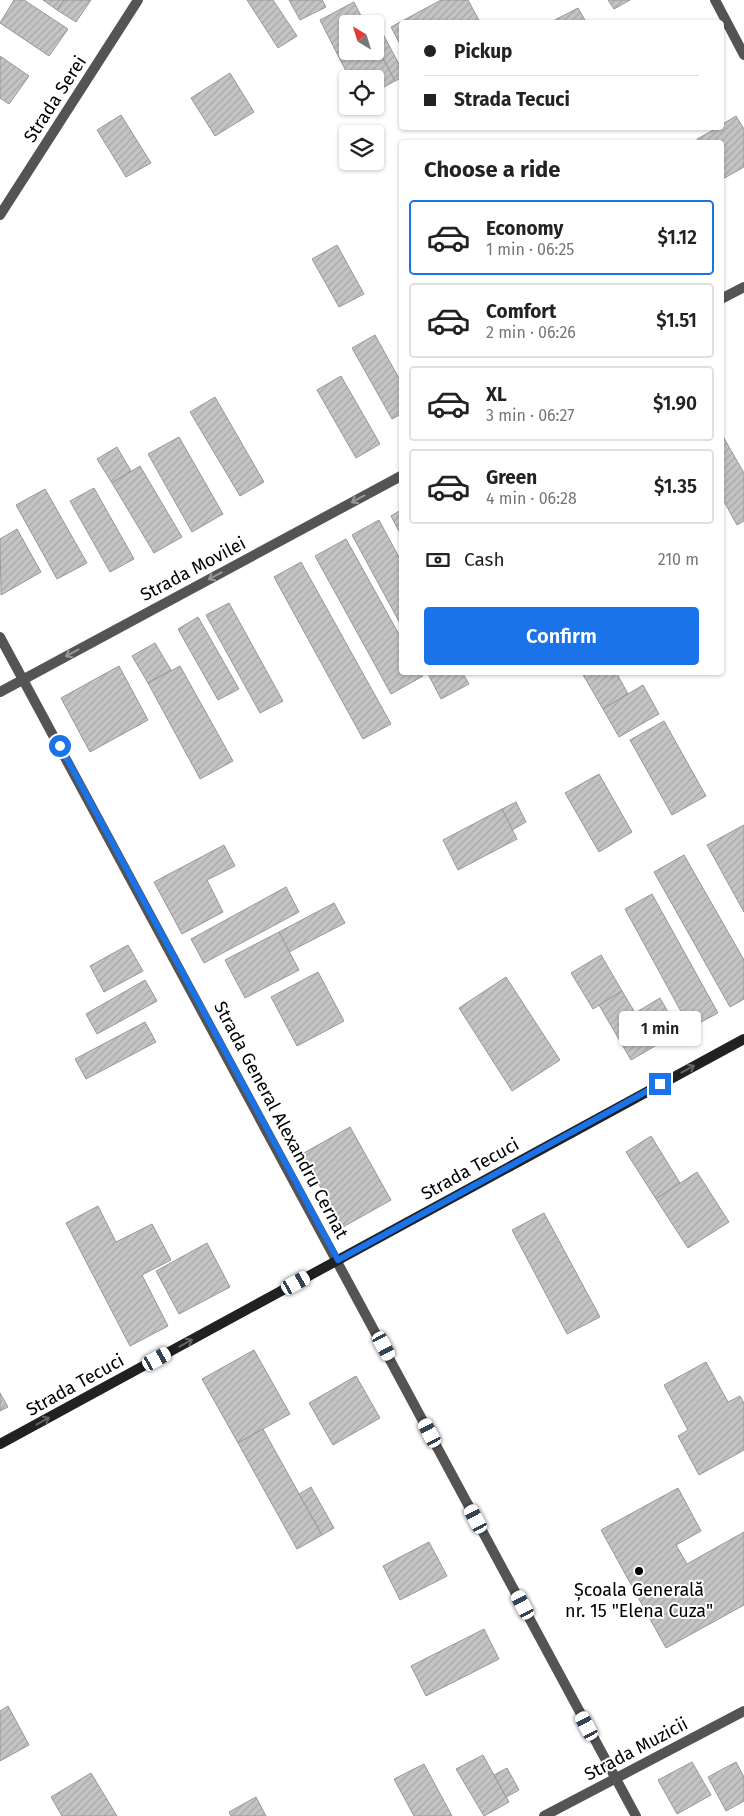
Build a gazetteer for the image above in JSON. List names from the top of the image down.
{
  "streets": {
    "main road": ["Strada Tecuci"],
    "street": [
      "Strada Serei",
      "Strada Movilei",
      "Strada General Alexandru Cernat",
      "Strada Muzicii"
    ]
  },
  "crossings": [
    ["Strada Movilei", "Strada General Alexandru Cernat"],
    ["Strada General Alexandru Cernat", "Strada Tecuci"],
    ["Strada General Alexandru Cernat", "Strada Muzicii"]
  ],
  "one_way": ["Strada Movilei", "Strada Tecuci"],
  "places": ["Școala Generală nr. 15 \"Elena Cuza\""],
  "north": "top left",
  "page": {
    "banner": ["Pickup", "Strada Tecuci"],
    "heading": "Choose a ride",
    "list": [
      {
        "name": "Economy",
        "note": "1 min · 06:25",
        "value": "$1.12"
      },
      {
        "name": "Comfort",
        "note": "2 min · 06:26",
        "value": "$1.51"
      },
      {
        "name": "XL",
        "note": "3 min · 06:27",
        "value": "$1.90"
      },
      {
        "name": "Green",
        "note": "4 min · 06:28",
        "value": "$1.35"
      }
    ],
    "pay": ["Cash", "210 m"],
    "buttons": "Confirm",
    "bubble": "1 min"
  }
}
